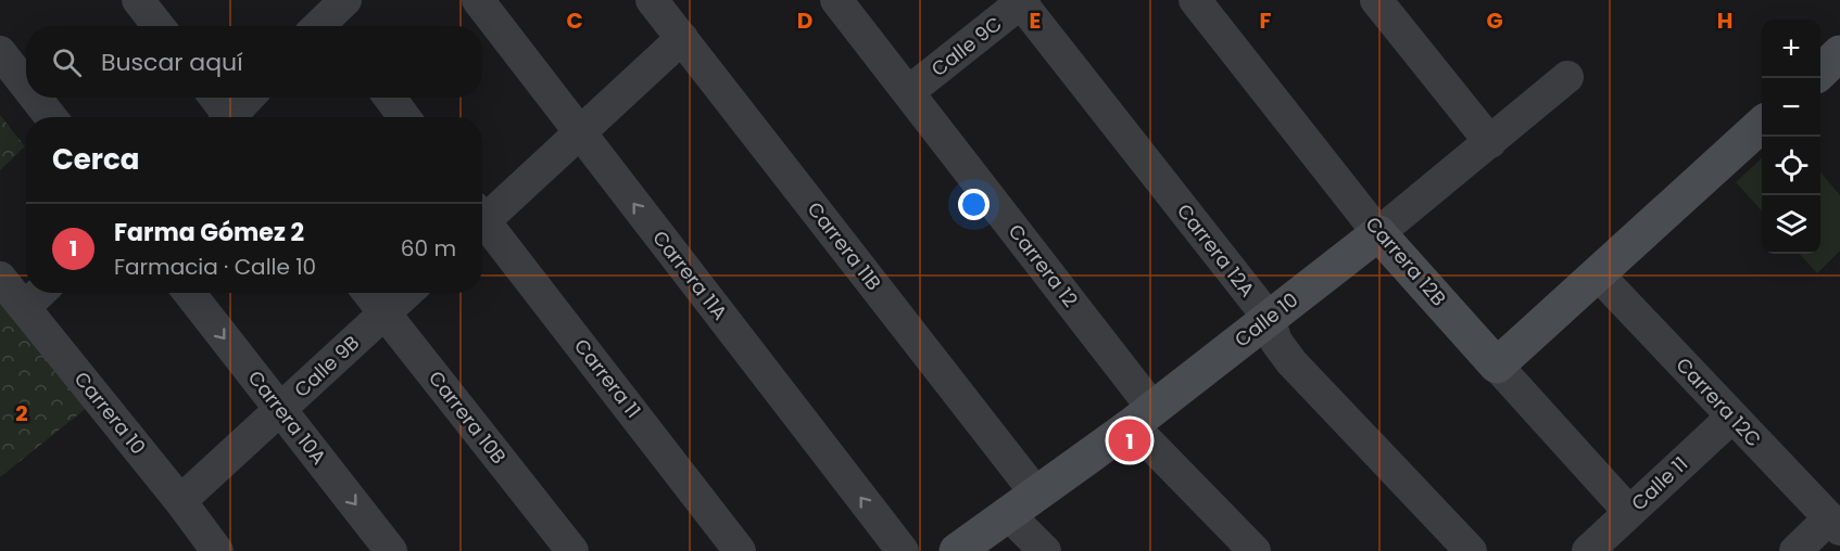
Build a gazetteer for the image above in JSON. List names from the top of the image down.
{
  "streets": {
    "street": [
      "Calle 9C",
      "Carrera 11B",
      "Carrera 12A",
      "Carrera 12B",
      "Carrera 12",
      "Carrera 11A",
      "Calle 10",
      "Calle 9B",
      "Carrera 11",
      "Carrera 12C",
      "Carrera 10",
      "Carrera 10A",
      "Carrera 10B",
      "Calle 11"
    ]
  },
  "crossings": [
    ["Calle 9C", "Carrera 12A"],
    ["Calle 9C", "Carrera 12"],
    ["Carrera 11B", "Calle 10"],
    ["Carrera 12A", "Calle 10"],
    ["Carrera 12B", "Calle 10"],
    ["Carrera 12B", "Calle 11"],
    ["Carrera 12", "Calle 10"],
    ["Calle 9B", "Carrera 10"],
    ["Calle 9B", "Carrera 10A"],
    ["Calle 9B", "Carrera 10B"],
    ["Carrera 12C", "Calle 11"]
  ],
  "one_way": ["Carrera 11A", "Carrera 10A"],
  "page": {
    "map_buttons": ["+", "−"],
    "search": "Buscar aquí",
    "heading": "Cerca",
    "list": [
      {
        "mark": "1",
        "name": "Farma Gómez 2",
        "note": "Farmacia · Calle 10",
        "value": "60 m"
      }
    ],
    "pins": "1"
  },
  "grid": {
    "columns": [
      "C",
      "D",
      "E",
      "F",
      "G",
      "H"
    ],
    "rows": ["2"]
  }
}
